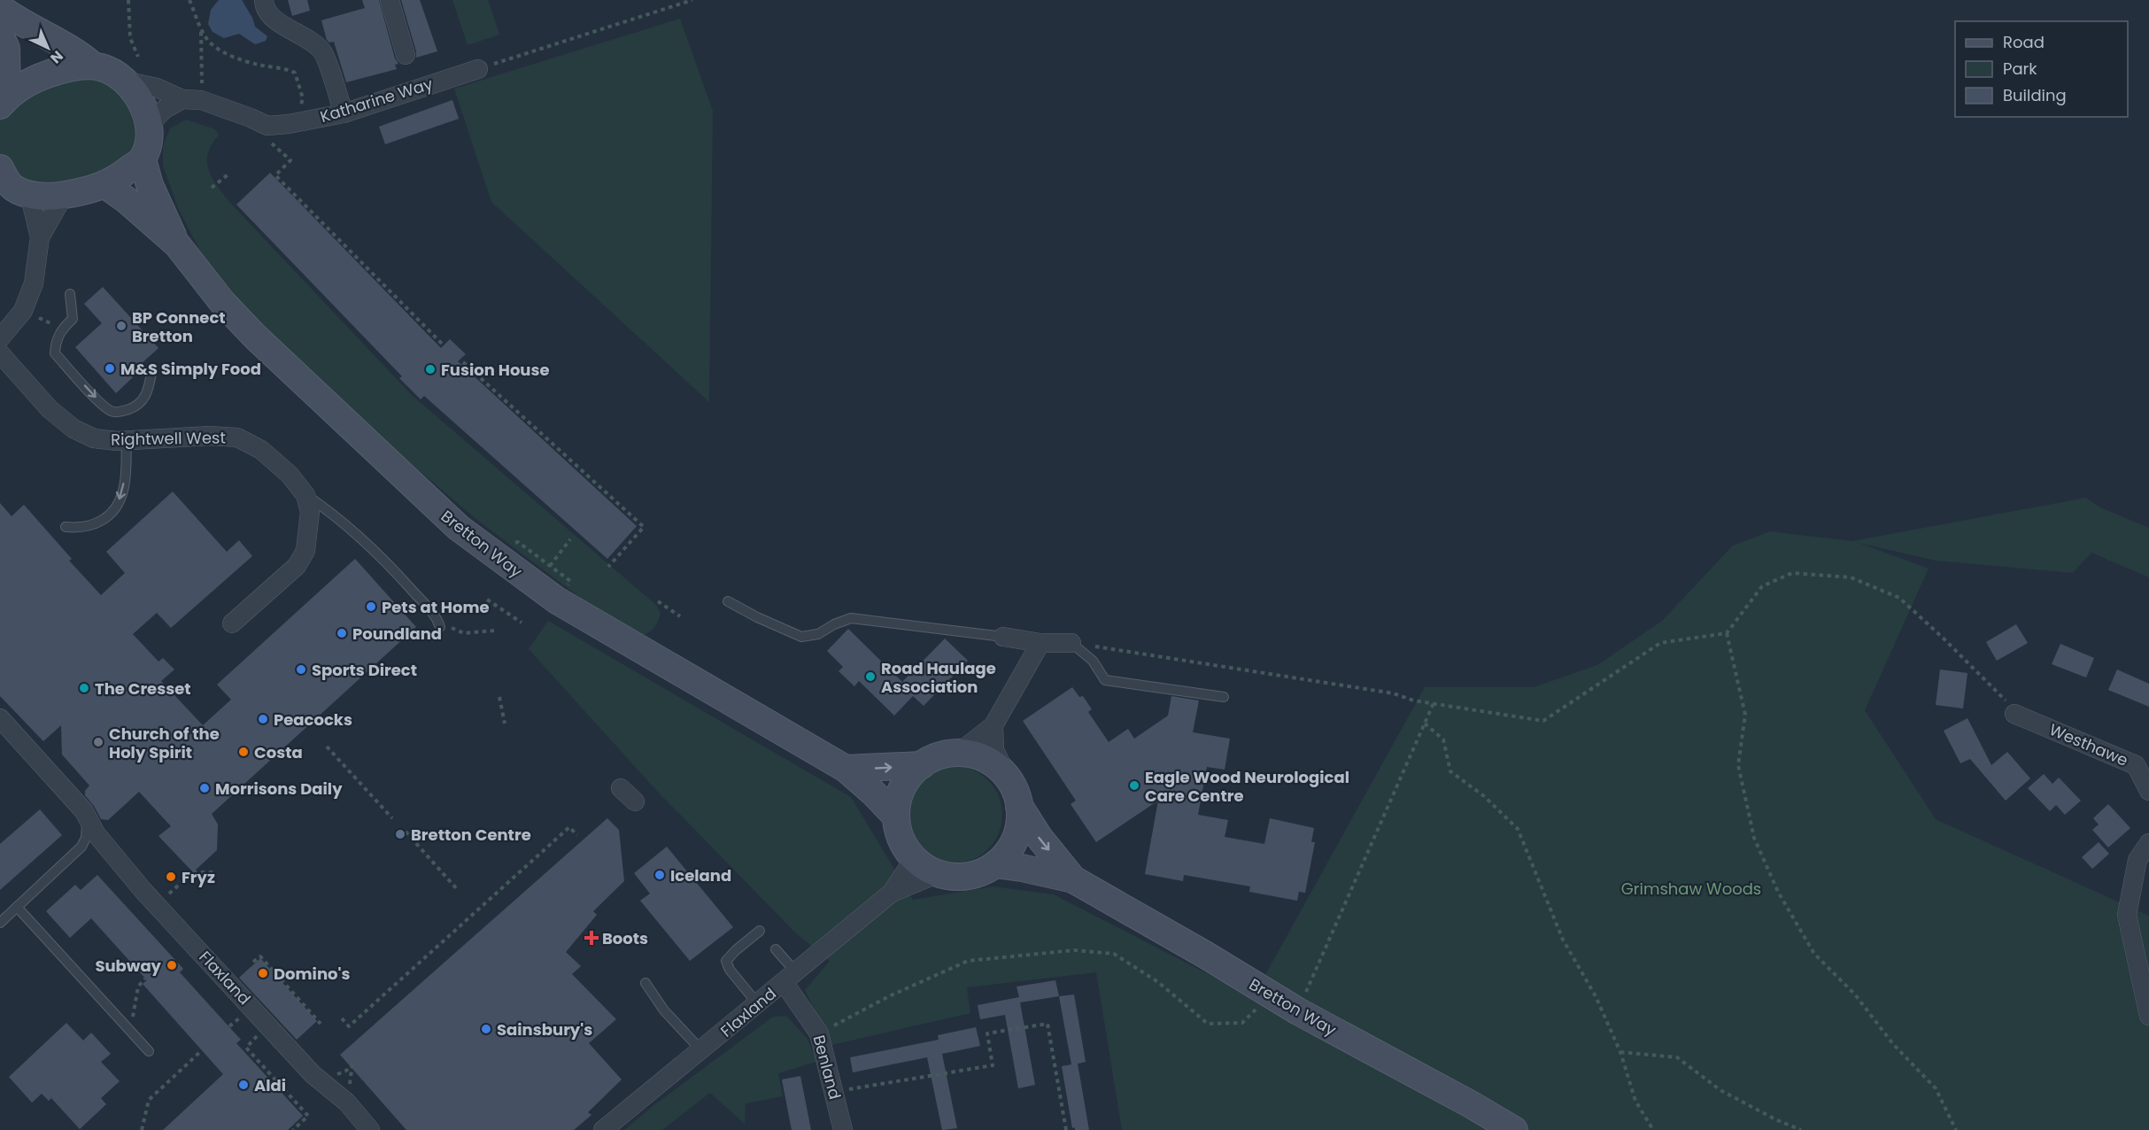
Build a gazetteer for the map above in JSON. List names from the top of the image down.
{
  "streets": {
    "street": [
      "Katharine Way",
      "Rightwell West",
      "Bretton Way",
      "Westhawe",
      "Flaxland",
      "Benland"
    ]
  },
  "crossings": [
    ["Bretton Way", "Flaxland"],
    ["Flaxland", "Benland"]
  ],
  "parks": ["Grimshaw Woods"],
  "places": {
    "other": [
      "BP Connect Bretton",
      "M&S Simply Food",
      "Fusion House",
      "Pets at Home",
      "Poundland",
      "Sports Direct",
      "Road Haulage Association",
      "The Cresset",
      "Peacocks",
      "Church of the Holy Spirit",
      "Costa",
      "Eagle Wood Neurological Care Centre",
      "Morrisons Daily",
      "Bretton Centre",
      "Iceland",
      "Fryz",
      "Subway",
      "Domino's",
      "Sainsbury's",
      "Aldi"
    ],
    "health": ["Boots"]
  },
  "legend": ["Road", "Park", "Building"],
  "north": "bottom right"
}
